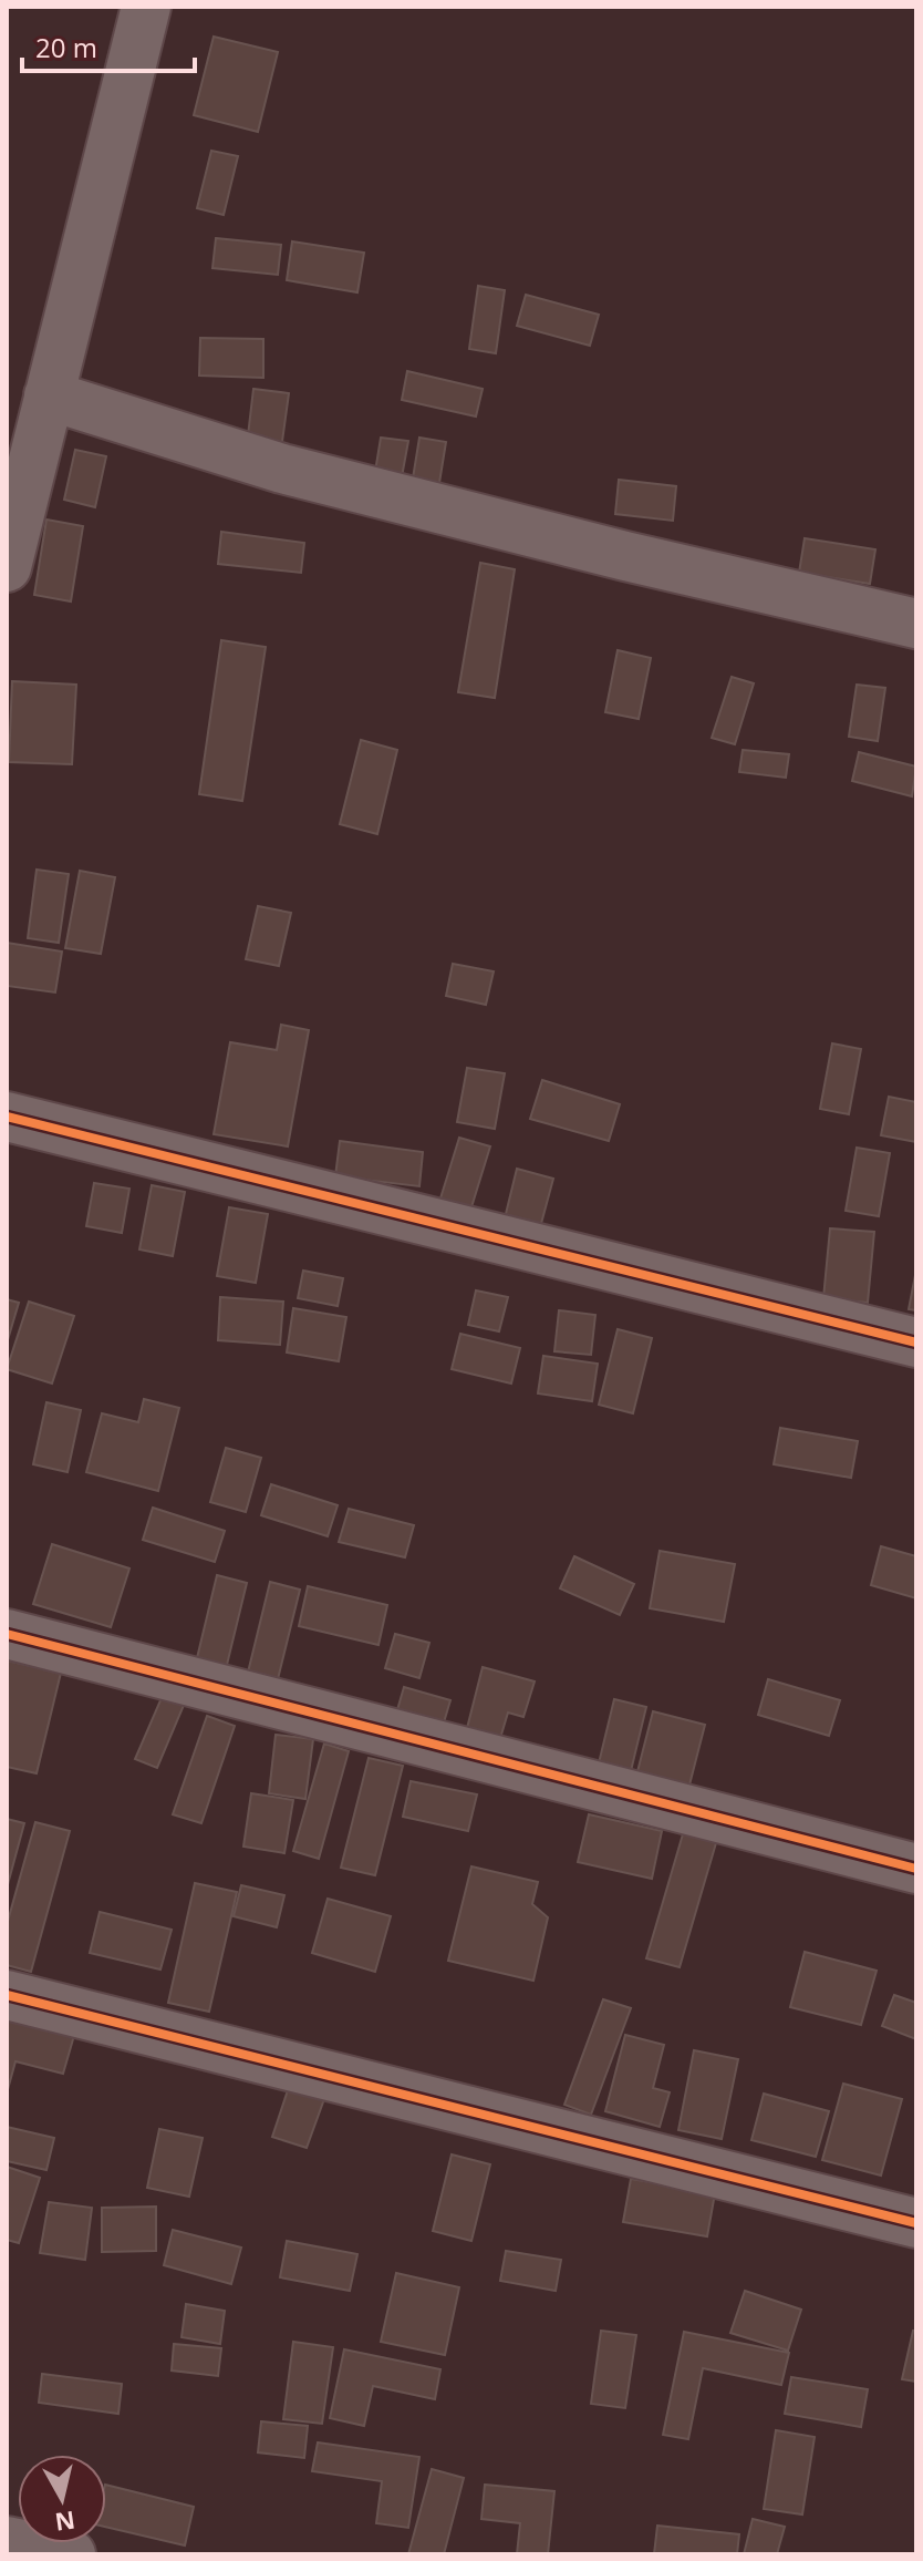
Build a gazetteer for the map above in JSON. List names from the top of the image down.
{
  "scale_bar": "20 m",
  "north": "bottom"
}
